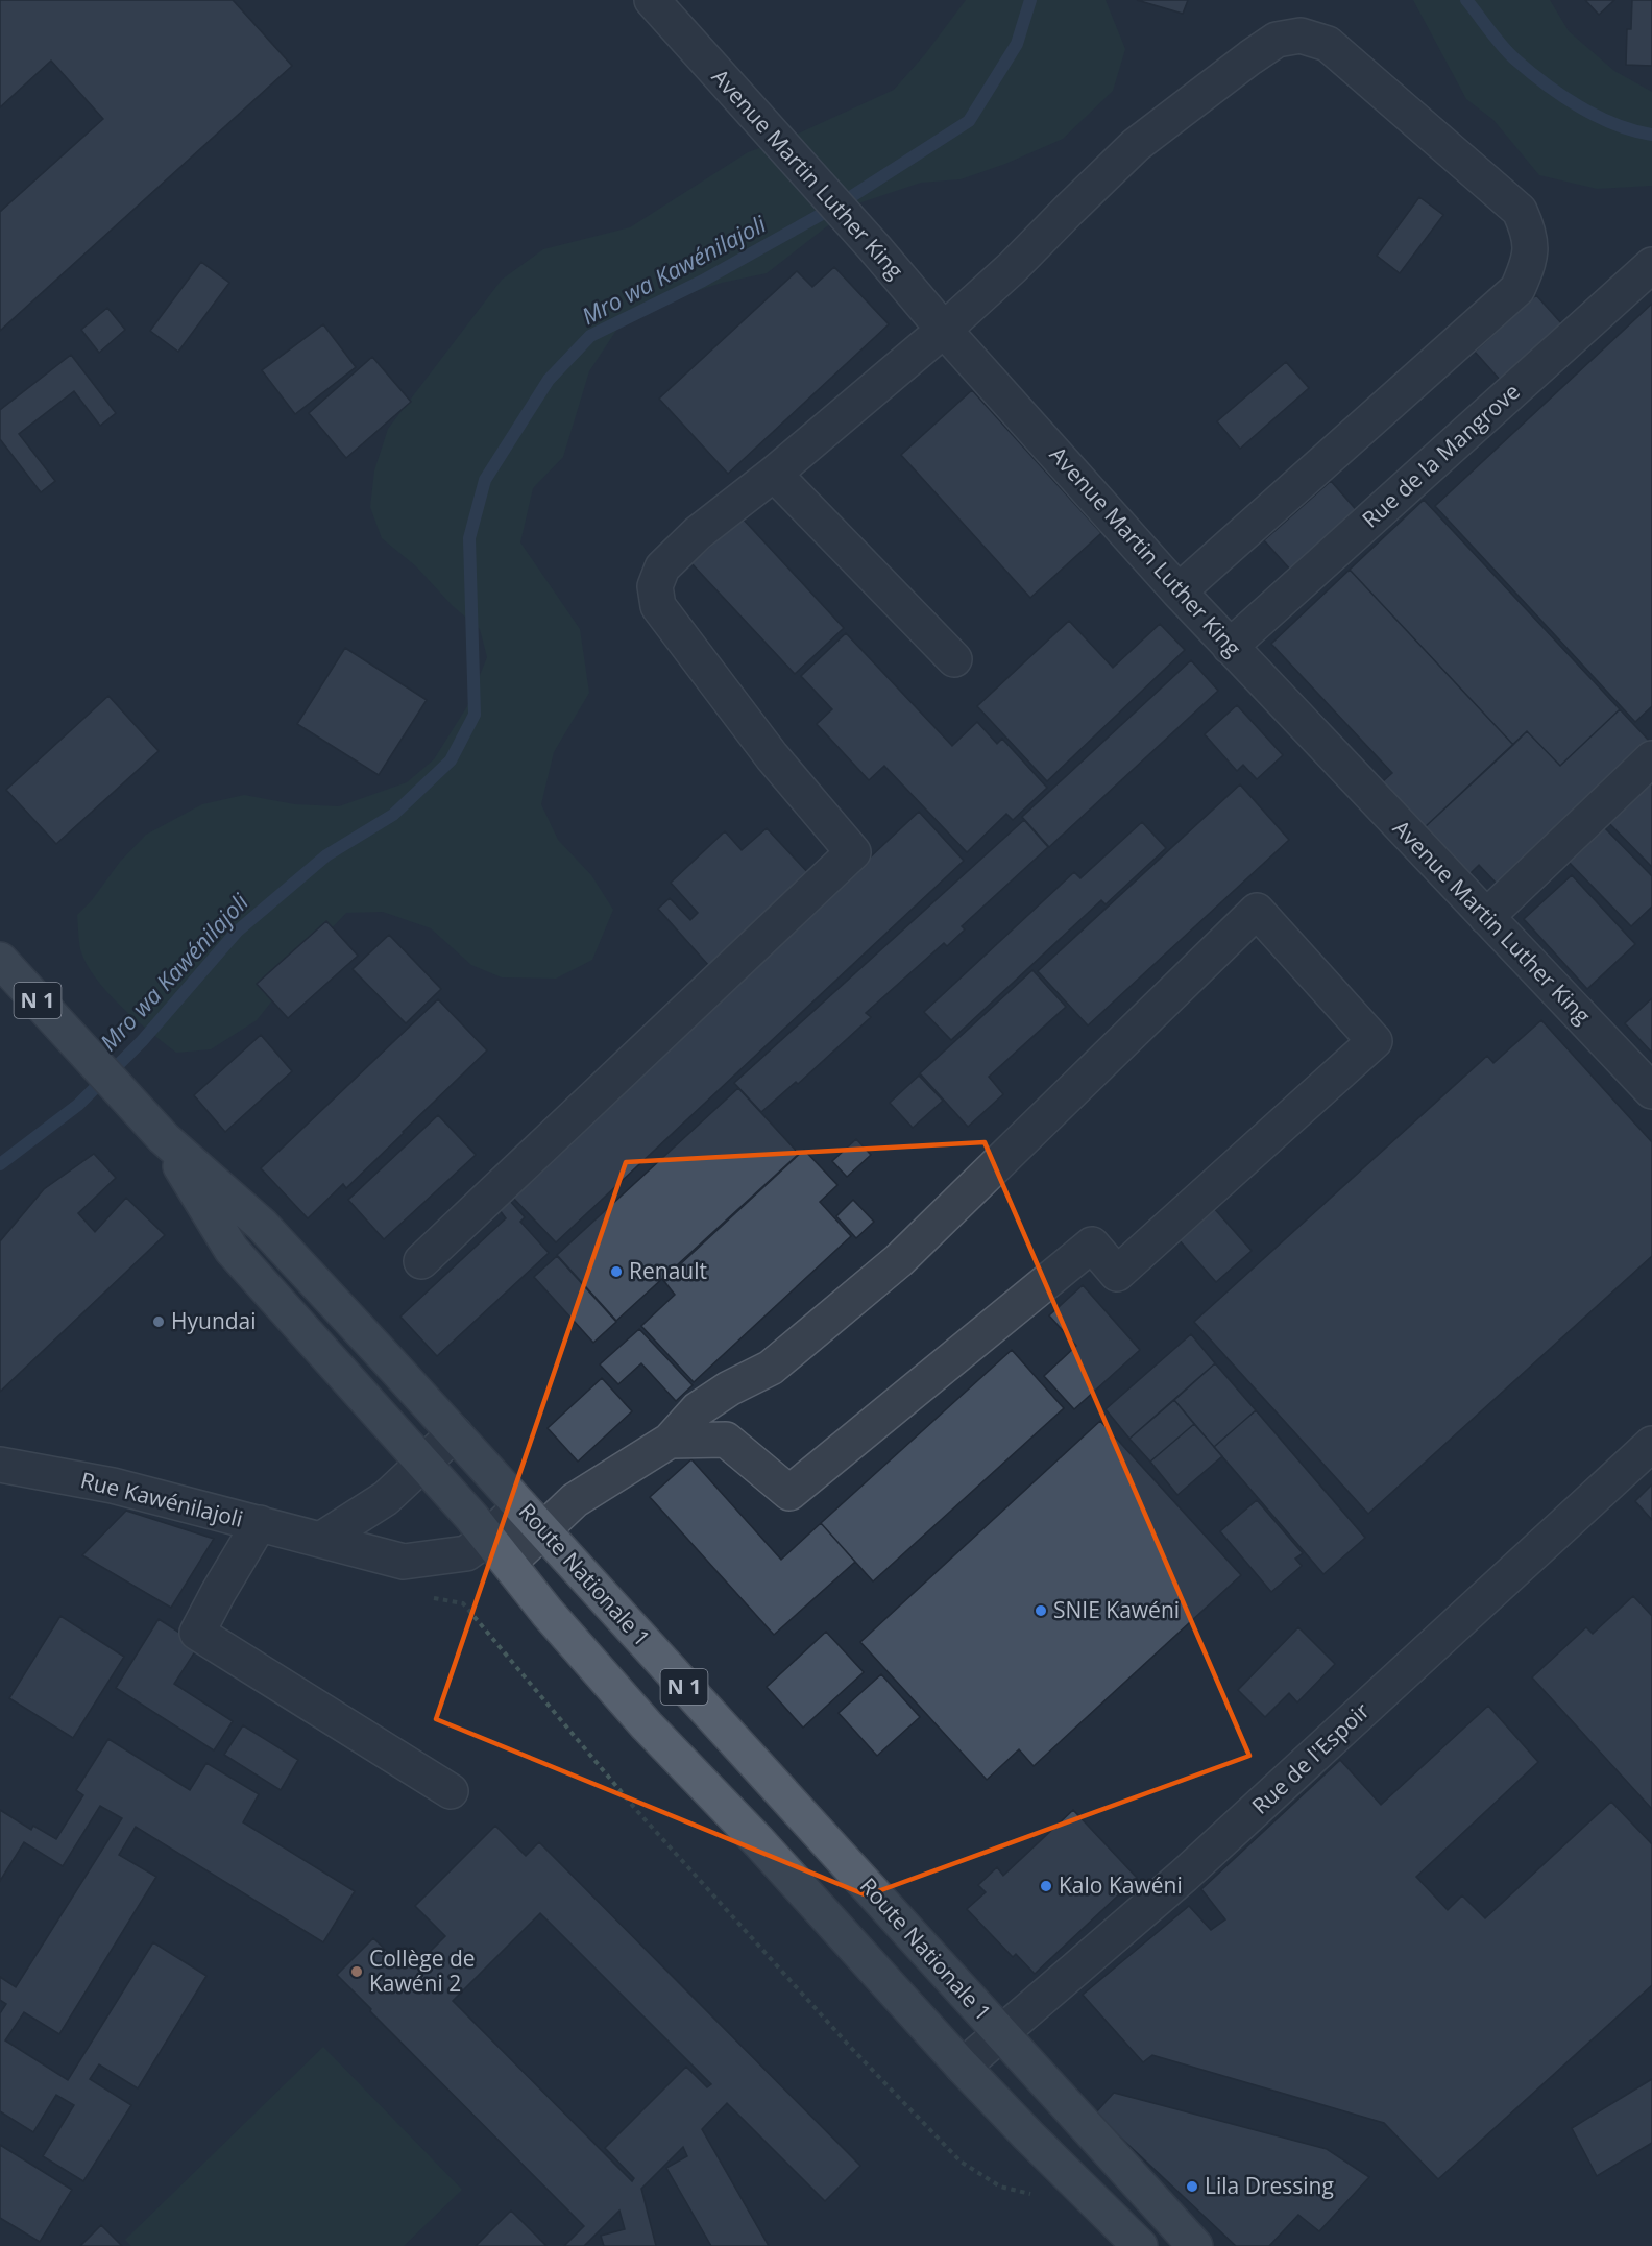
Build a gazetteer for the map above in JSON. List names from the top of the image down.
{
  "streets": {
    "main road": ["N 1", "Route Nationale 1"],
    "street": [
      "Avenue Martin Luther King",
      "Rue de la Mangrove",
      "Rue Kawénilajoli",
      "Rue de l'Espoir"
    ]
  },
  "crossings": [
    ["Avenue Martin Luther King", "Rue de la Mangrove"],
    ["Rue Kawénilajoli", "Route Nationale 1"],
    ["Route Nationale 1", "Rue de l'Espoir"]
  ],
  "water": ["Mro wa Kawénilajoli"],
  "places": [
    "Renault",
    "Hyundai",
    "SNIE Kawéni",
    "Kalo Kawéni",
    "Collège de Kawéni 2",
    "Lila Dressing"
  ]
}
